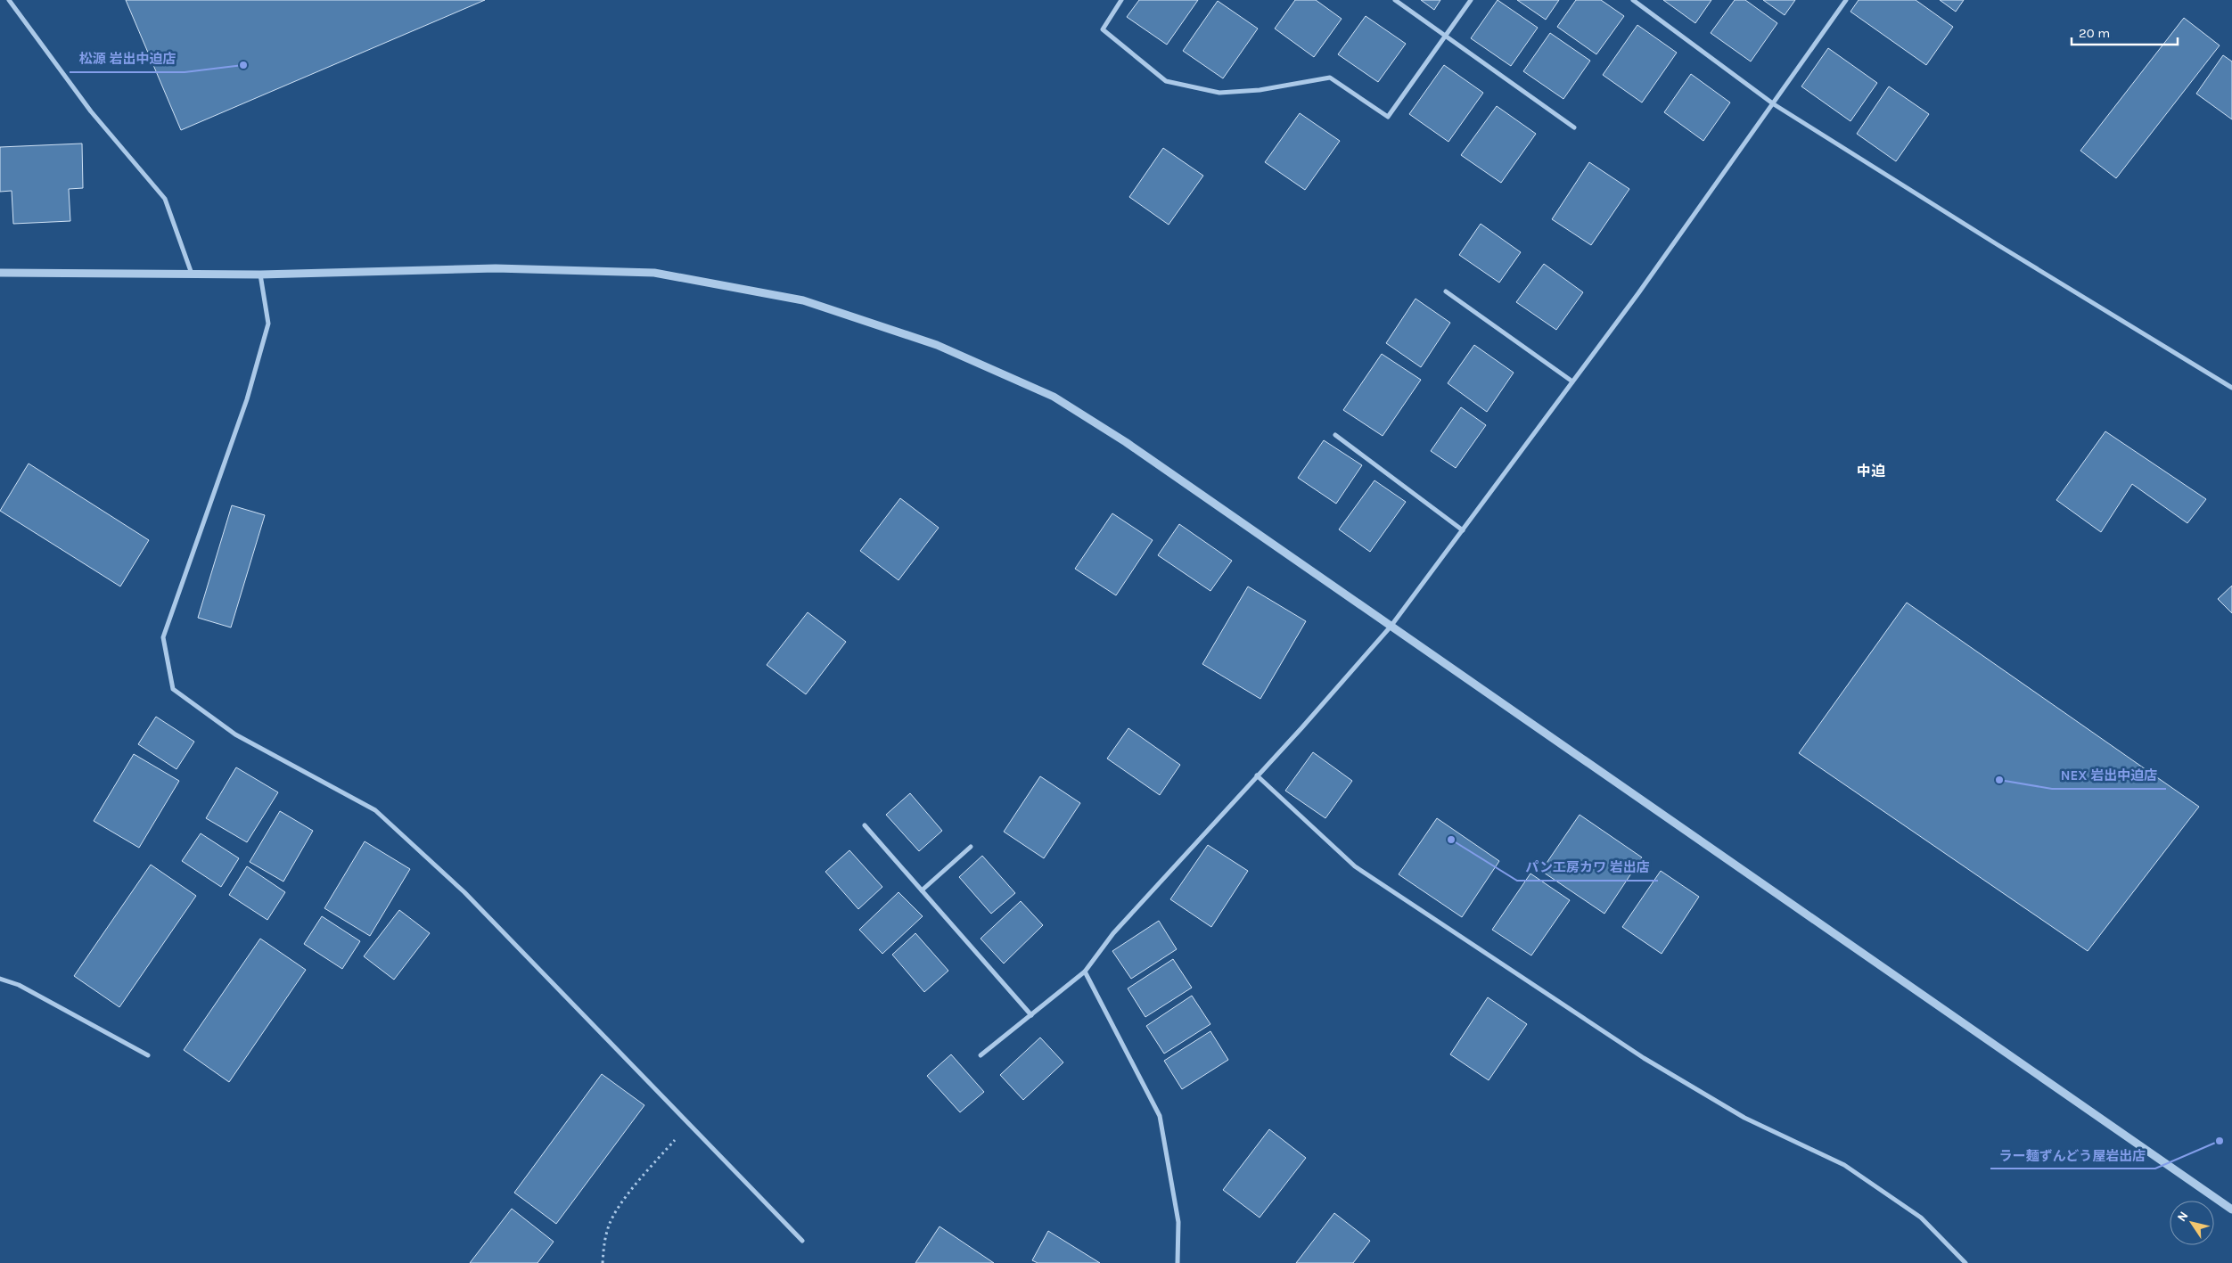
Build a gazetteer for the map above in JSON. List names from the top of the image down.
{
  "districts": ["中迫"],
  "places": [
    "松源 岩出中迫店",
    "NEX 岩出中迫店",
    "パン工房カワ 岩出店",
    "ラー麺ずんどう屋岩出店"
  ],
  "scale_bar": "20 m",
  "north": "top left"
}
